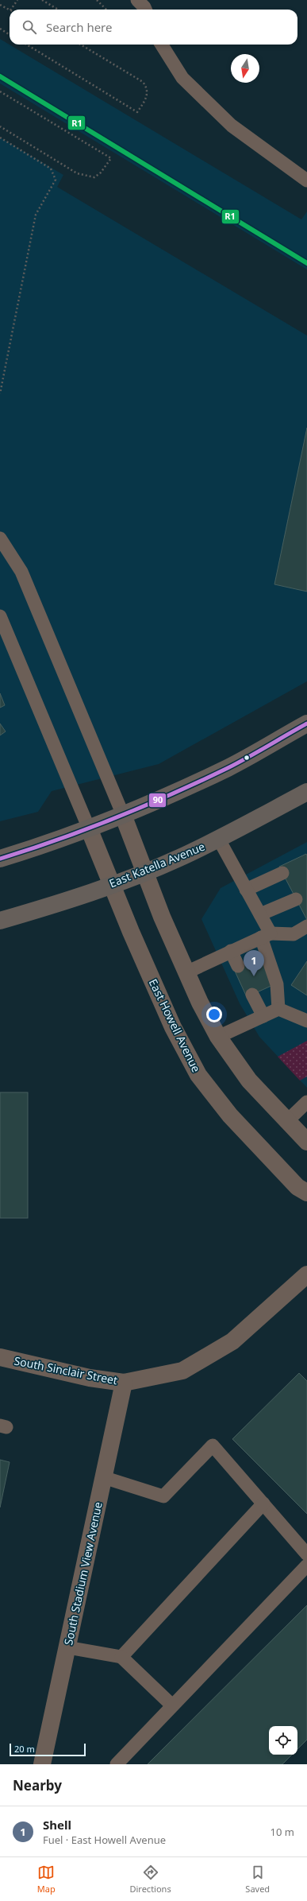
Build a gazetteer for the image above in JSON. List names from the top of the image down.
{
  "streets": {
    "main road": ["East Katella Avenue"],
    "street": ["East Howell Avenue", "South Sinclair Street", "South Stadium View Avenue"]
  },
  "crossings": [
    ["East Katella Avenue", "East Howell Avenue"],
    ["South Sinclair Street", "South Stadium View Avenue"]
  ],
  "lines": ["transit line R1", "transit line 90"],
  "scale_bar": "20 m",
  "north": "bottom",
  "page": {
    "search": "Search here",
    "pins": "1",
    "scale": "20 m",
    "heading": "Nearby",
    "list": [
      {
        "mark": "1",
        "name": "Shell",
        "note": "Fuel · East Howell Avenue",
        "value": "10 m"
      }
    ],
    "nav": ["Map", "Directions", "Saved"]
  }
}
